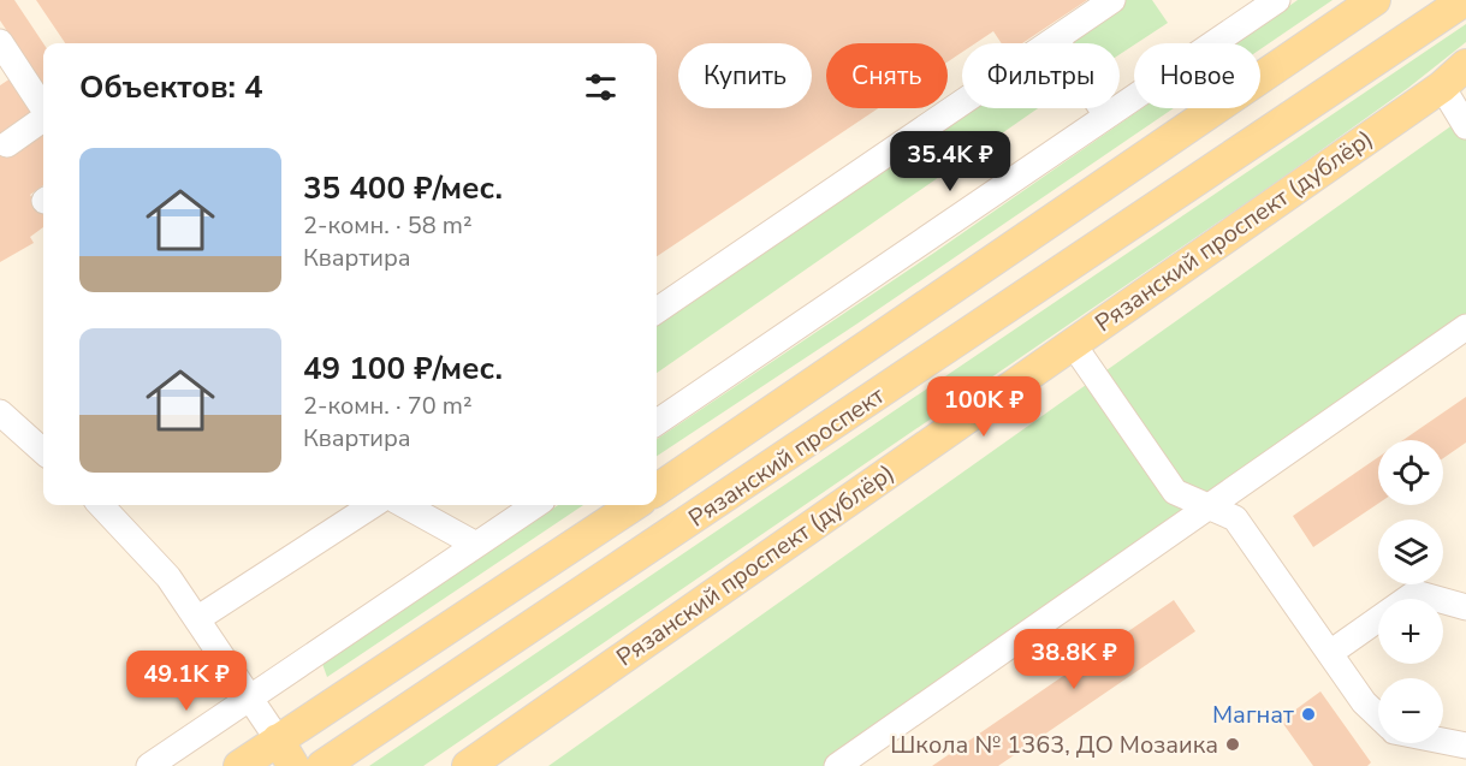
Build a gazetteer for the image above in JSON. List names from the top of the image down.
{
  "streets": {
    "main road": ["Рязанский проспект (дублёр)", "Рязанский проспект"]
  },
  "places": ["Магнат", "Школа № 1363, ДО Мозаика"],
  "page": {
    "chip": [
      "Купить",
      "Снять",
      "Фильтры",
      "Новое"
    ],
    "heading": "Объектов: 4",
    "list": [
      {
        "name": "35 400 ₽/мес.",
        "note": "2-комн. · 58 m² · Квартира"
      },
      {
        "name": "49 100 ₽/мес.",
        "note": "2-комн. · 70 m² · Квартира"
      }
    ],
    "price": [
      "35.4K ₽",
      "100K ₽",
      "38.8K ₽",
      "49.1K ₽"
    ],
    "map_buttons": ["+", "−"]
  }
}
